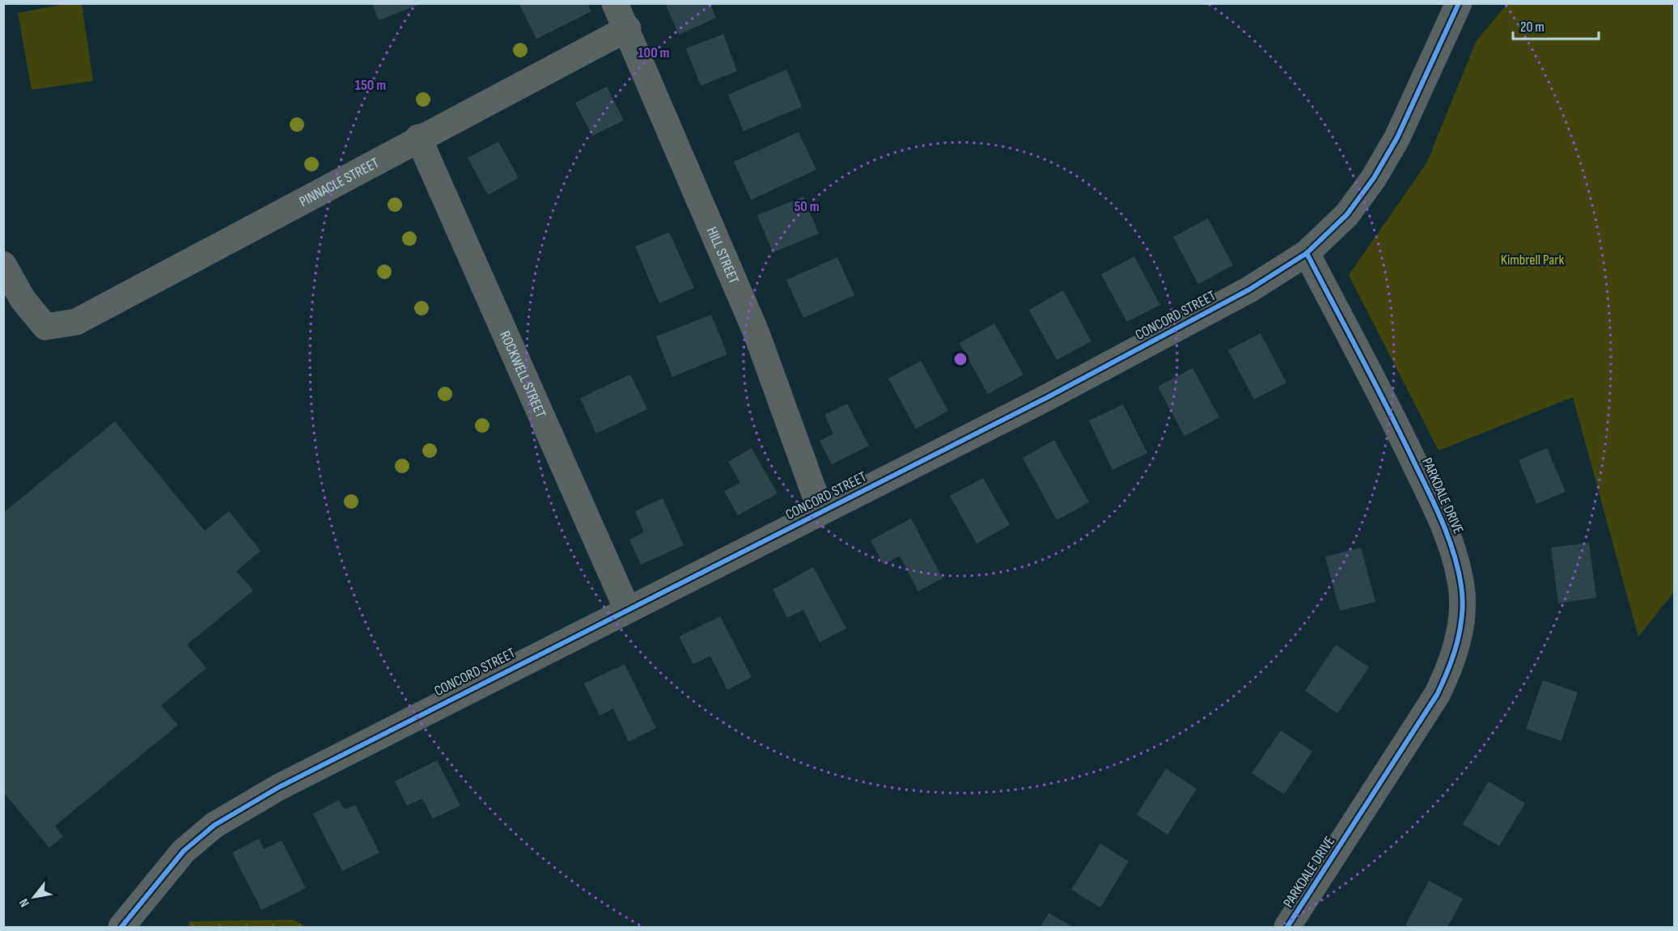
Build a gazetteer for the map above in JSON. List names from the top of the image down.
{
  "streets": {
    "street": [
      "PINNACLE STREET",
      "HILL STREET",
      "CONCORD STREET",
      "ROCKWELL STREET",
      "PARKDALE DRIVE"
    ]
  },
  "crossings": [
    ["PINNACLE STREET", "HILL STREET"],
    ["PINNACLE STREET", "ROCKWELL STREET"],
    ["HILL STREET", "CONCORD STREET"],
    ["CONCORD STREET", "ROCKWELL STREET"],
    ["CONCORD STREET", "PARKDALE DRIVE"]
  ],
  "parks": ["Kimbrell Park"],
  "scale_bar": "20 m",
  "north": "bottom left",
  "rings": ["100 m", "150 m", "50 m"]
}
